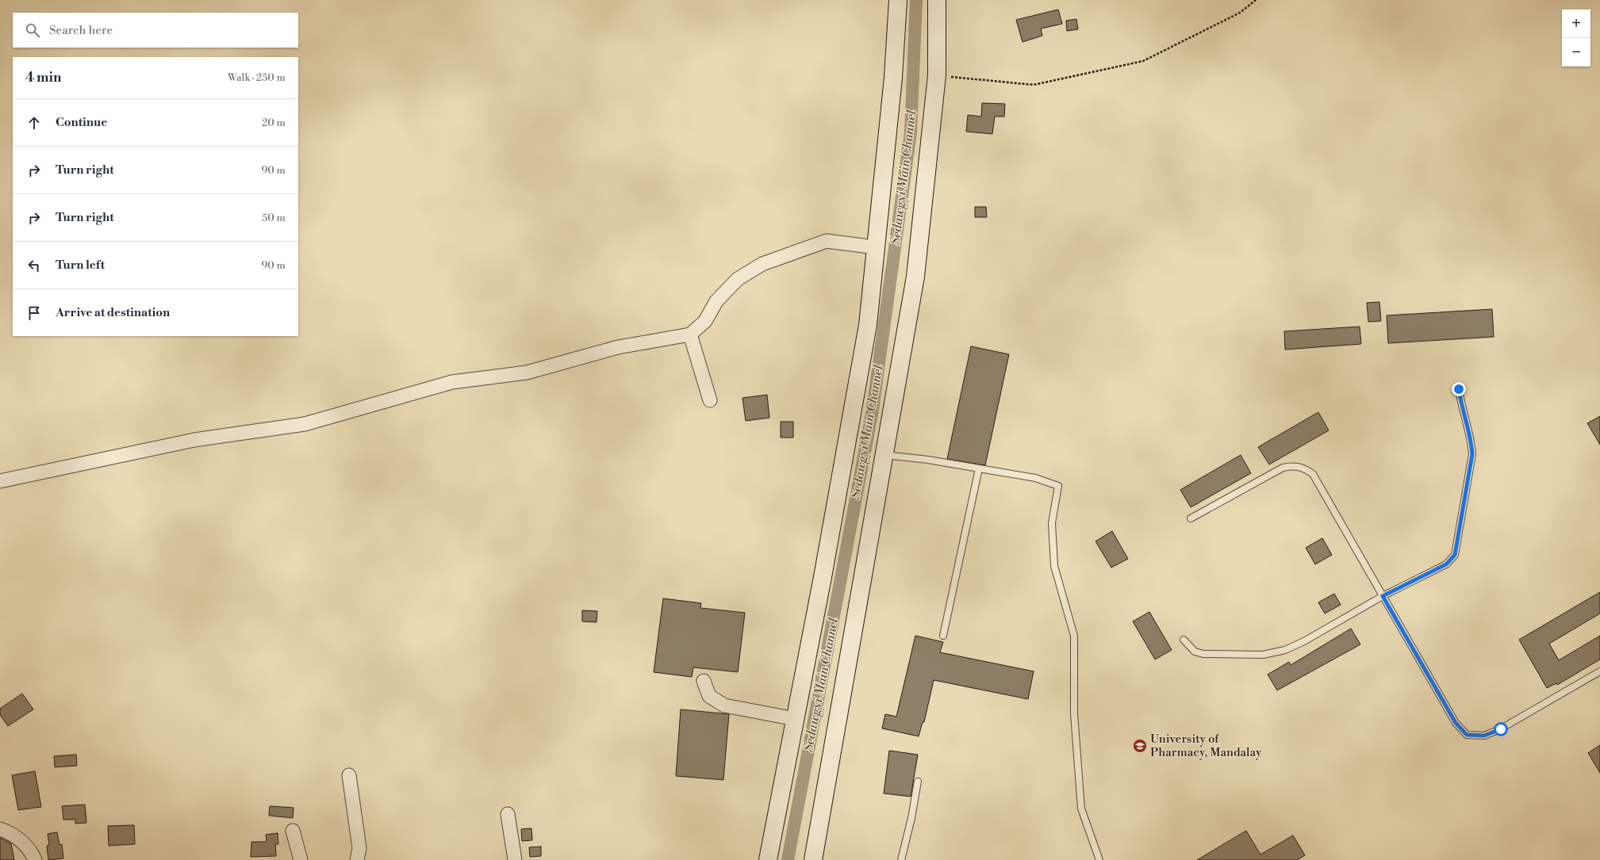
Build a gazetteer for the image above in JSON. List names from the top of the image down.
{
  "water": ["Sedawgyi Main Channel"],
  "places": {
    "school or university": ["University of Pharmacy, Mandalay"]
  },
  "page": {
    "map_buttons": ["+", "−"],
    "search": "Search here",
    "heading": ["4 min", "Walk · 250 m"],
    "list": [
      ["Continue", "20 m"],
      ["Turn right", "90 m"],
      ["Turn right", "50 m"],
      ["Turn left", "90 m"],
      "Arrive at destination"
    ]
  }
}
